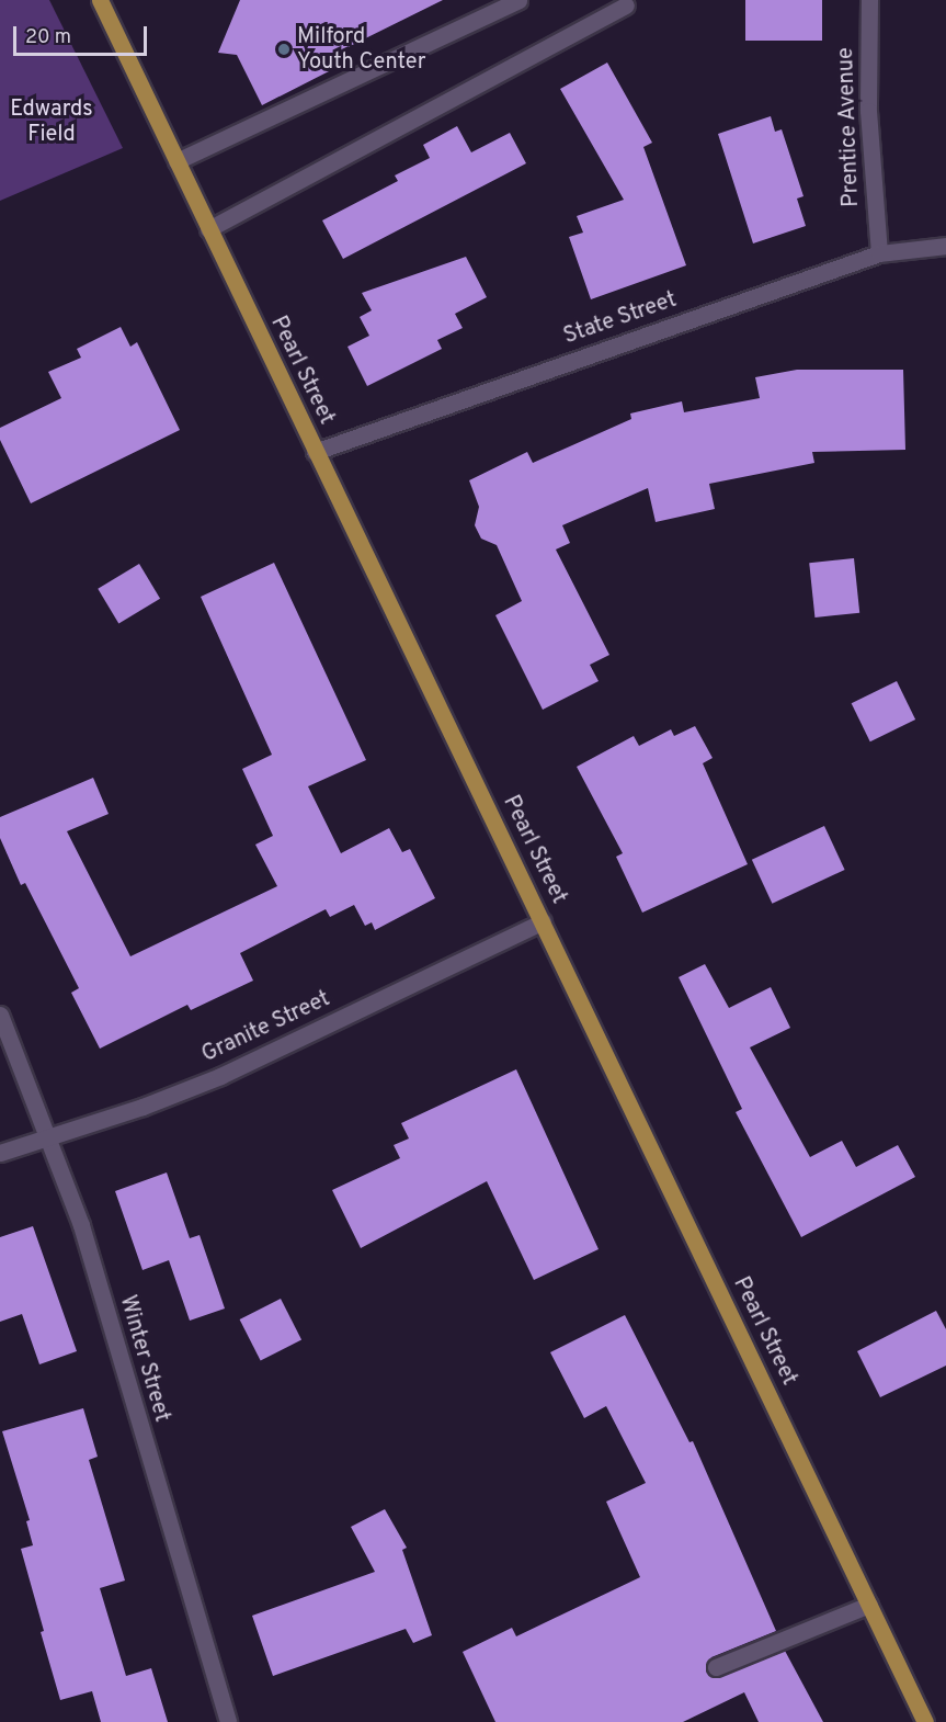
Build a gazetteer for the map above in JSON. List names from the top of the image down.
{
  "streets": {
    "main road": ["Pearl Street"],
    "street": [
      "Prentice Avenue",
      "State Street",
      "Granite Street",
      "Winter Street"
    ]
  },
  "crossings": [
    ["Prentice Avenue", "State Street"],
    ["State Street", "Pearl Street"],
    ["Pearl Street", "Granite Street"],
    ["Granite Street", "Winter Street"]
  ],
  "parks": ["Edwards Field"],
  "places": ["Milford Youth Center"],
  "scale_bar": "20 m"
}
